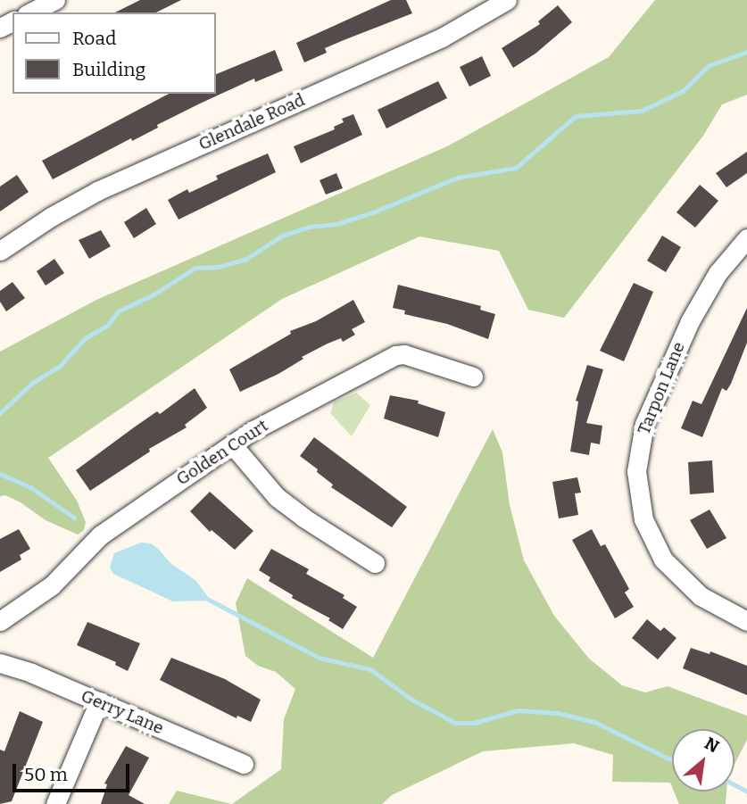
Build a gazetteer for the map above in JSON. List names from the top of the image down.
{
  "streets": {
    "street": [
      "Glendale Road",
      "Tarpon Lane",
      "Golden Court",
      "Gerry Lane"
    ]
  },
  "legend": ["Road", "Building"],
  "scale_bar": "50 m",
  "north": "top right"
}
